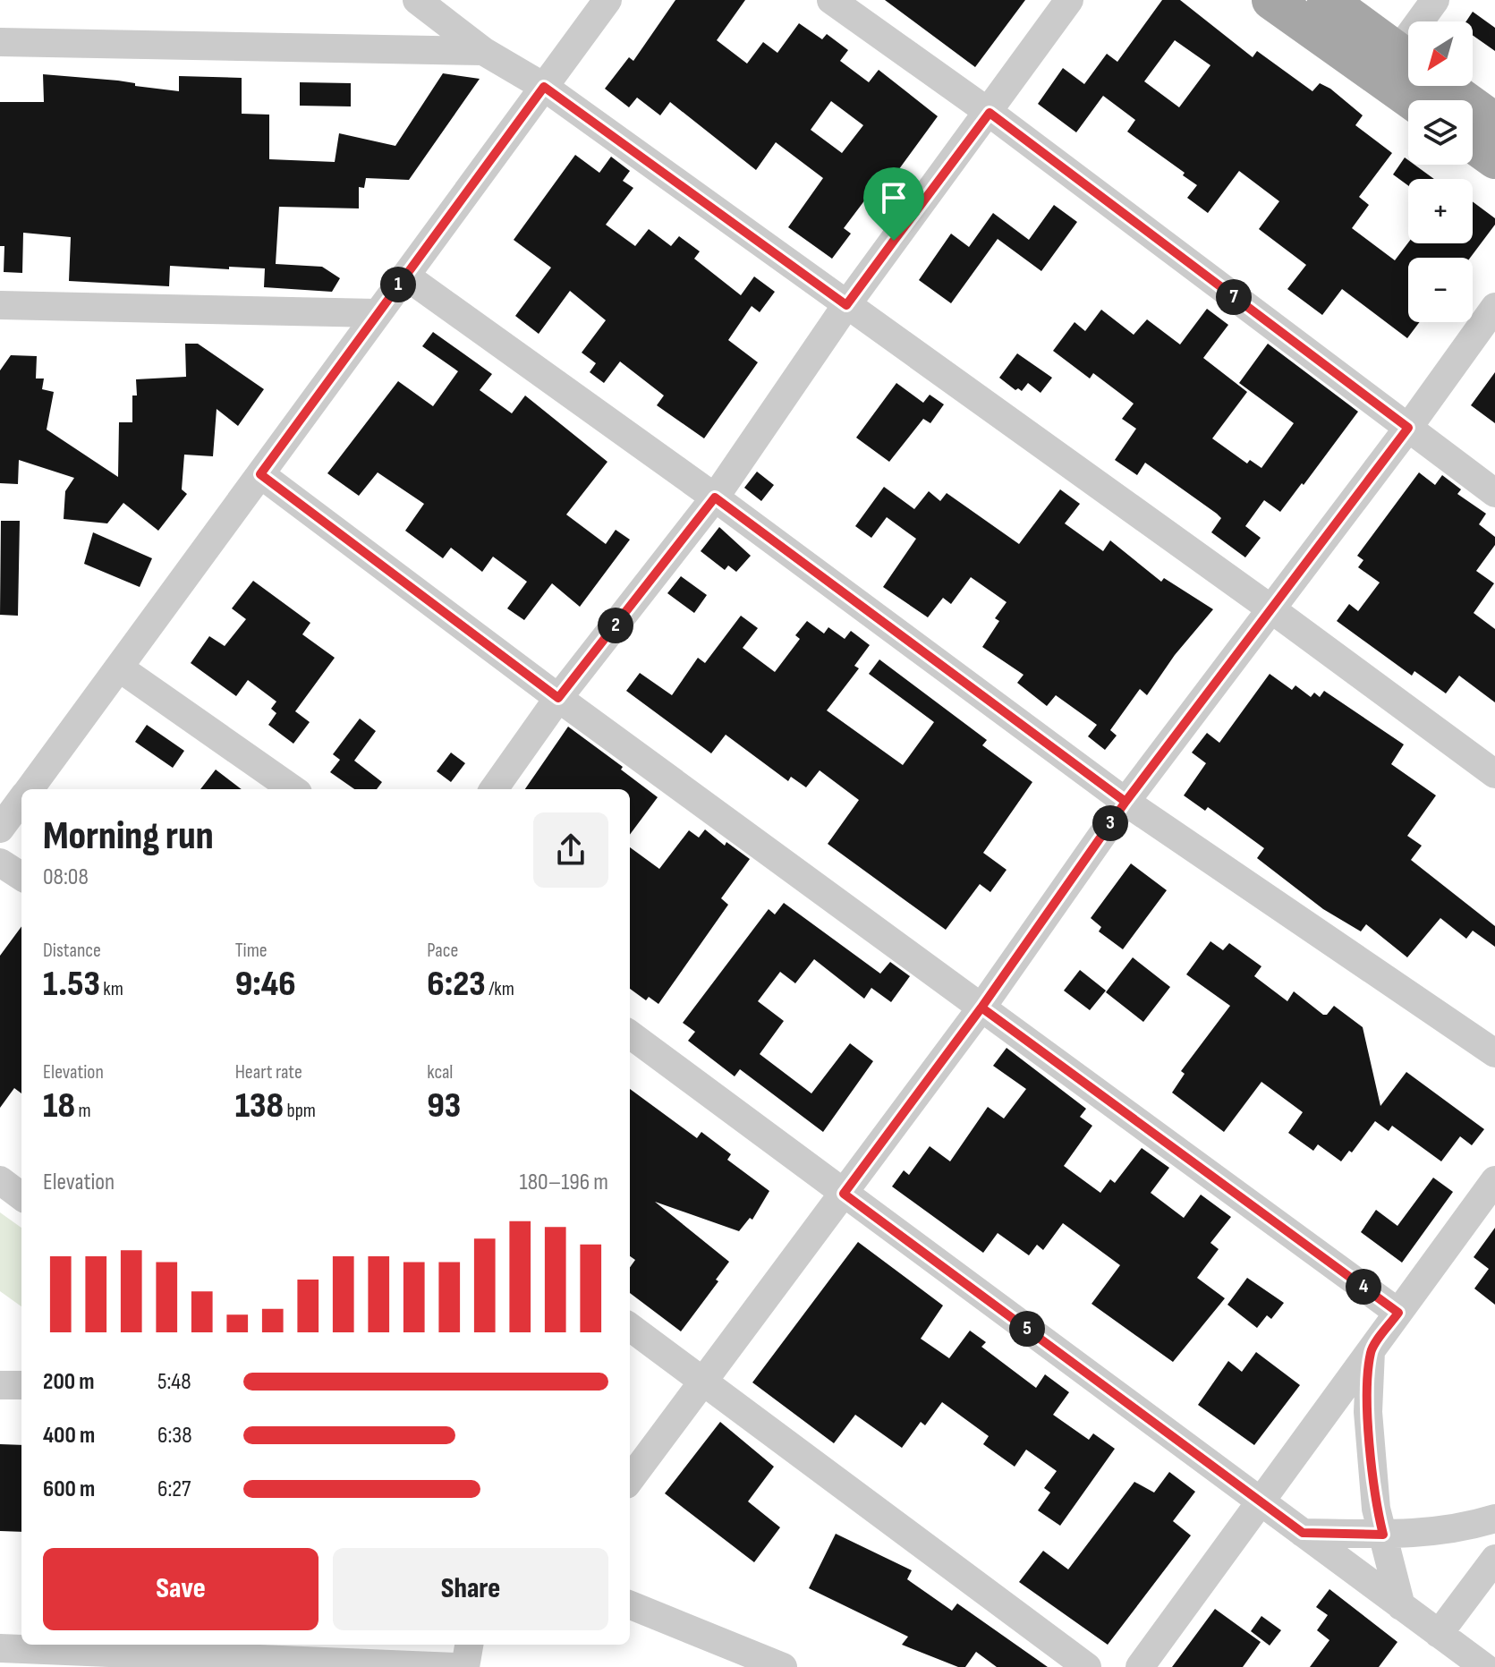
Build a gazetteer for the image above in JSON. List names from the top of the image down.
{
  "north": "bottom left",
  "page": {
    "map_buttons": ["+", "−"],
    "pins": [
      "1",
      "7",
      "2",
      "3",
      "4",
      "5"
    ],
    "heading": ["Morning run", "08:08"],
    "stats": [
      ["Distance", "1.53 km"],
      ["Time", "9:46"],
      ["Pace", "6:23 /km"],
      ["Elevation", "18 m"],
      ["Heart rate", "138 bpm"],
      ["kcal", "93"]
    ],
    "chart": ["Elevation", "180–196 m"],
    "list": [
      {
        "name": "200 m",
        "note": "5:48"
      },
      {
        "name": "400 m",
        "note": "6:38"
      },
      {
        "name": "600 m",
        "note": "6:27"
      }
    ],
    "buttons": ["Save", "Share"]
  }
}
